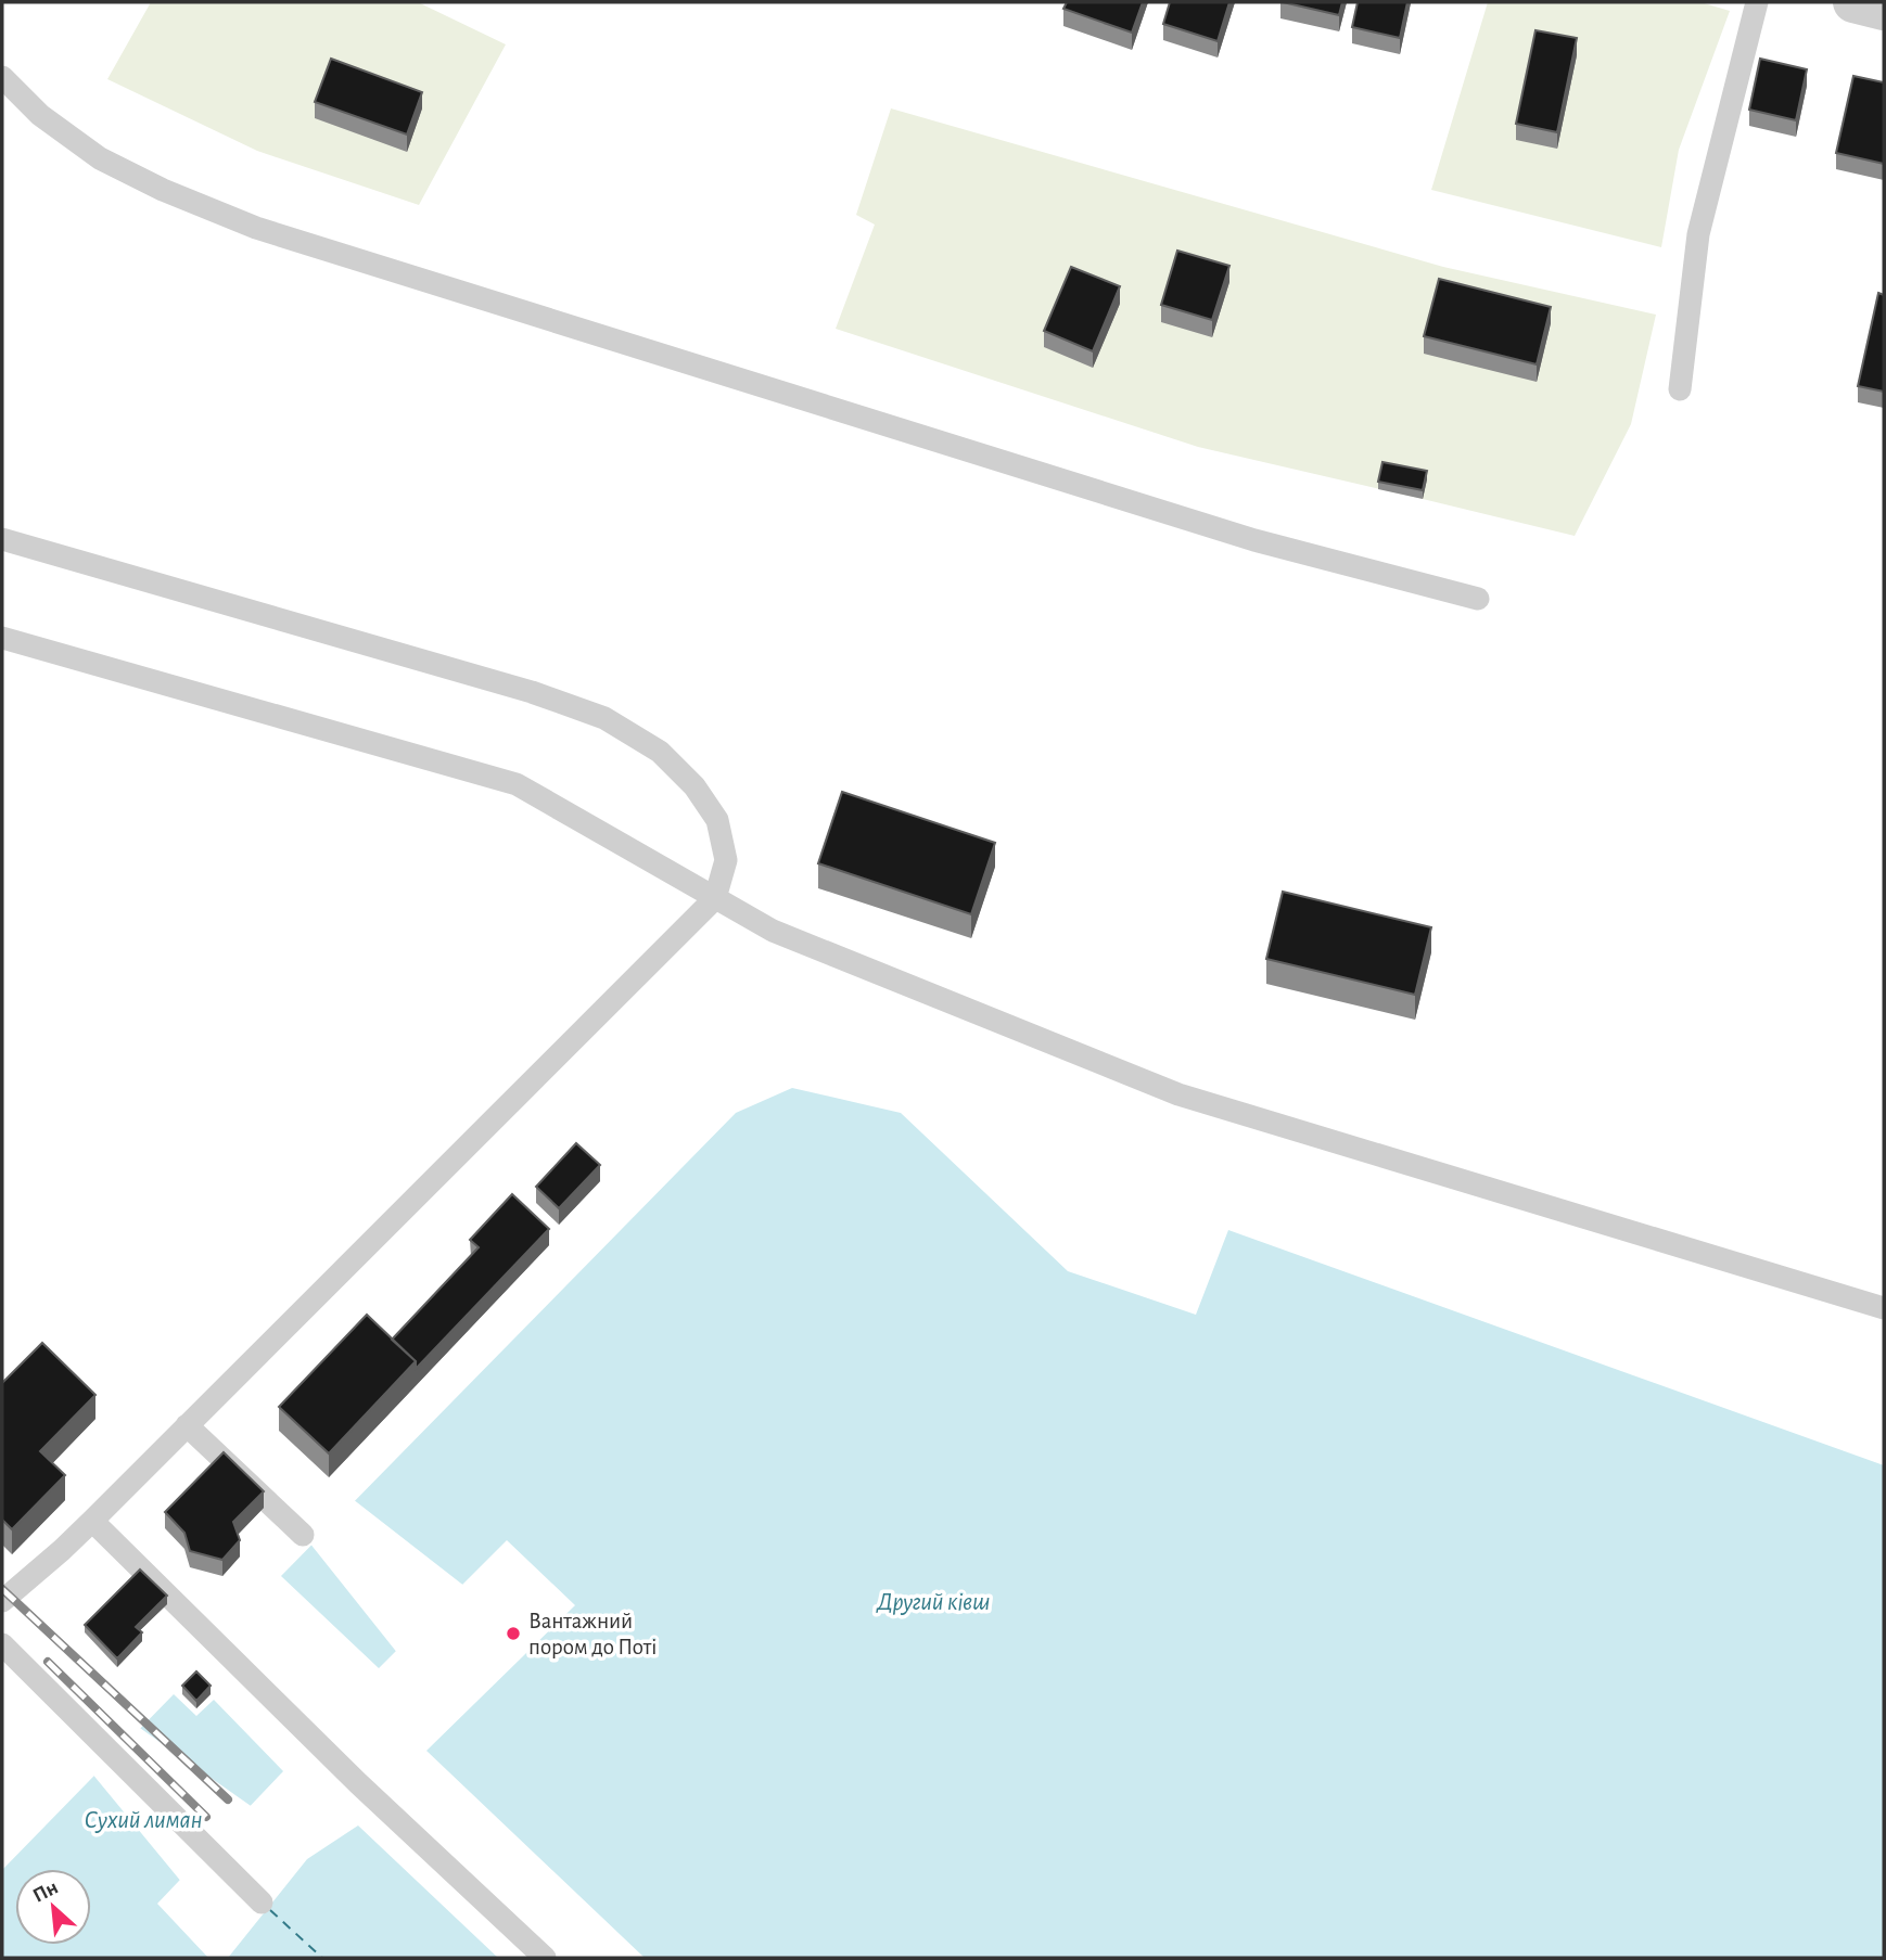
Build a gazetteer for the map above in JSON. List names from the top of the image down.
{
  "water": ["Другий ківш", "Сухий лиман"],
  "places": ["Вантажний пором до Поті"],
  "north": "top left"
}
